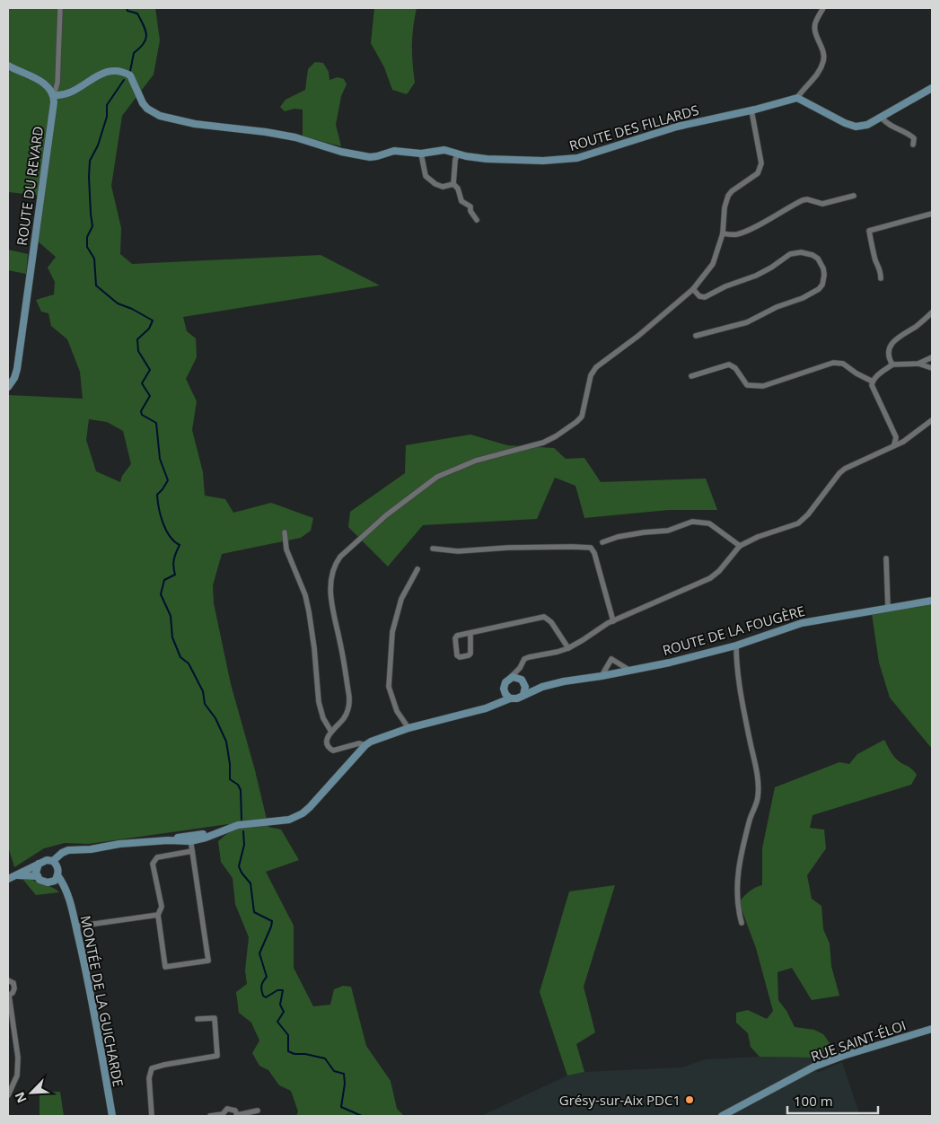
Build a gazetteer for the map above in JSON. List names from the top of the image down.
{
  "streets": {
    "street": [
      "ROUTE DES FILLARDS",
      "ROUTE DU REVARD",
      "ROUTE DE LA FOUGÈRE",
      "MONTÉE DE LA GUICHARDE",
      "RUE SAINT-ÉLOI"
    ]
  },
  "crossings": [
    ["ROUTE DES FILLARDS", "ROUTE DU REVARD"]
  ],
  "places": ["Grésy-sur-Aix PDC1"],
  "scale_bar": "100 m",
  "north": "bottom left"
}
